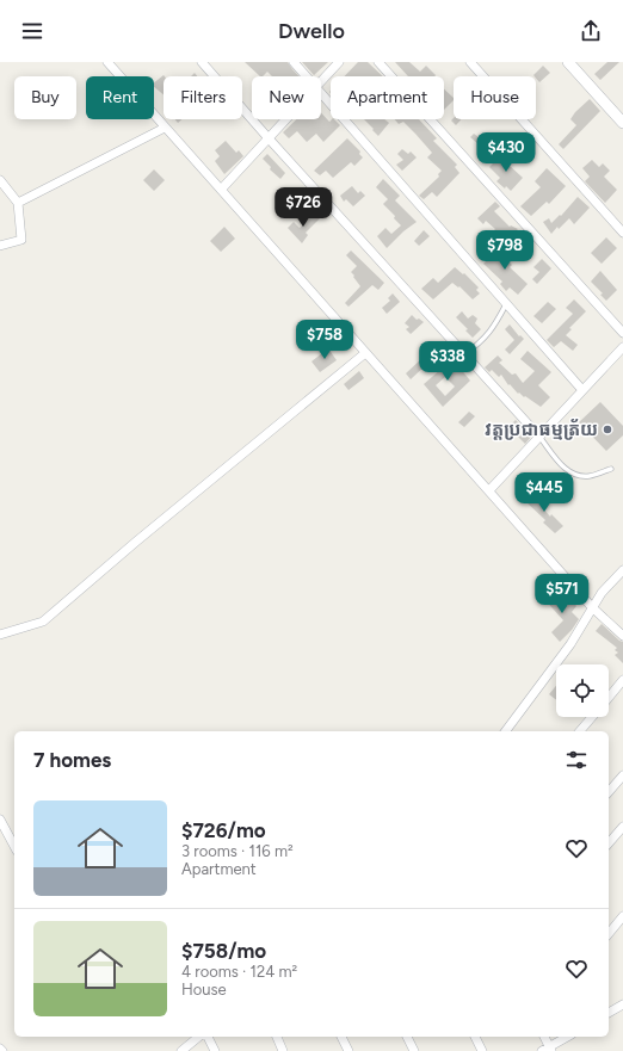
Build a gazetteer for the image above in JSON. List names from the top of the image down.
{
  "places": ["វត្តប្រជាធម្មត្រ័យ"],
  "page": {
    "header": "Dwello",
    "chip": [
      "Buy",
      "Rent",
      "Filters",
      "New",
      "Apartment",
      "House"
    ],
    "price": [
      "$430",
      "$726",
      "$798",
      "$758",
      "$338",
      "$445",
      "$571"
    ],
    "heading": "7 homes",
    "list": [
      {
        "name": "$726/mo",
        "note": "3 rooms · 116 m² · Apartment"
      },
      {
        "name": "$758/mo",
        "note": "4 rooms · 124 m² · House"
      }
    ]
  }
}
